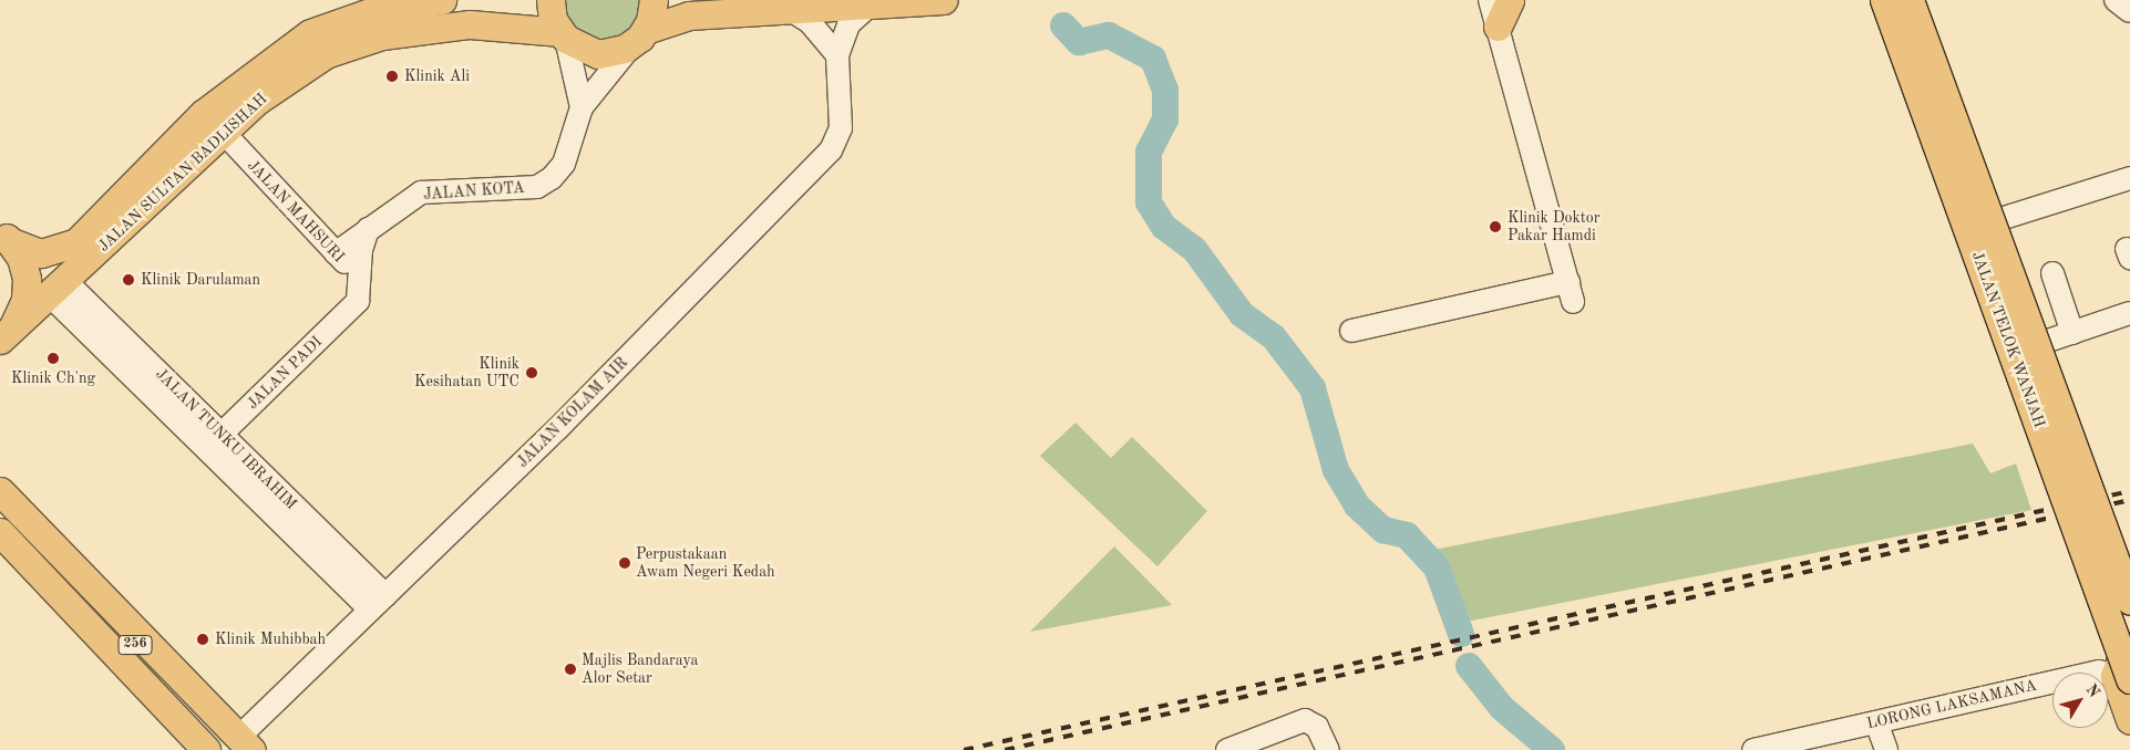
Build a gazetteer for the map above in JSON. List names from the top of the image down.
{
  "streets": {
    "main road": ["JALAN SULTAN BADLISHAH", "JALAN TELOK WANJAH", "256"],
    "street": [
      "JALAN KOTA",
      "JALAN MAHSURI",
      "JALAN PADI",
      "JALAN KOLAM AIR",
      "JALAN TUNKU IBRAHIM",
      "LORONG LAKSAMANA"
    ]
  },
  "crossings": [
    ["JALAN SULTAN BADLISHAH", "JALAN MAHSURI"],
    ["JALAN SULTAN BADLISHAH", "JALAN TUNKU IBRAHIM"],
    ["JALAN KOTA", "JALAN MAHSURI"],
    ["JALAN MAHSURI", "JALAN PADI"],
    ["JALAN TELOK WANJAH", "LORONG LAKSAMANA"],
    ["JALAN PADI", "JALAN TUNKU IBRAHIM"],
    ["JALAN KOLAM AIR", "JALAN TUNKU IBRAHIM"],
    ["JALAN KOLAM AIR", "256"]
  ],
  "places": [
    "Klinik Ali",
    "Klinik Doktor Pakar Hamdi",
    "Klinik Darulaman",
    "Klinik Ch'ng",
    "Klinik Kesihatan UTC",
    "Perpustakaan Awam Negeri Kedah",
    "Klinik Muhibbah",
    "Majlis Bandaraya Alor Setar"
  ],
  "north": "top right"
}
